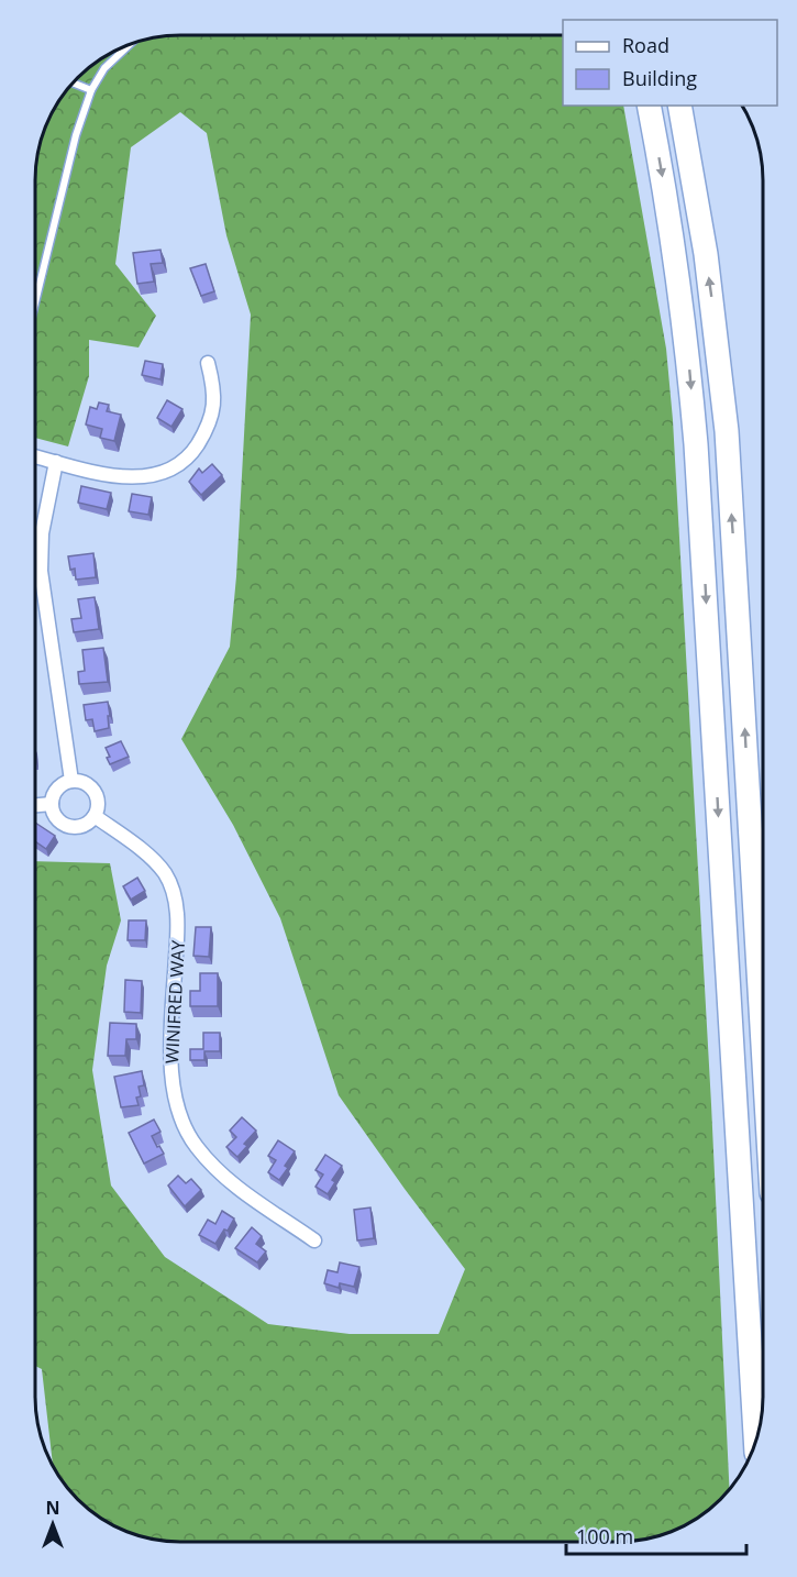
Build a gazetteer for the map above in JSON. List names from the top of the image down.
{
  "streets": {
    "street": ["WINIFRED WAY"]
  },
  "legend": ["Road", "Building"],
  "scale_bar": "100 m",
  "north": "top"
}
